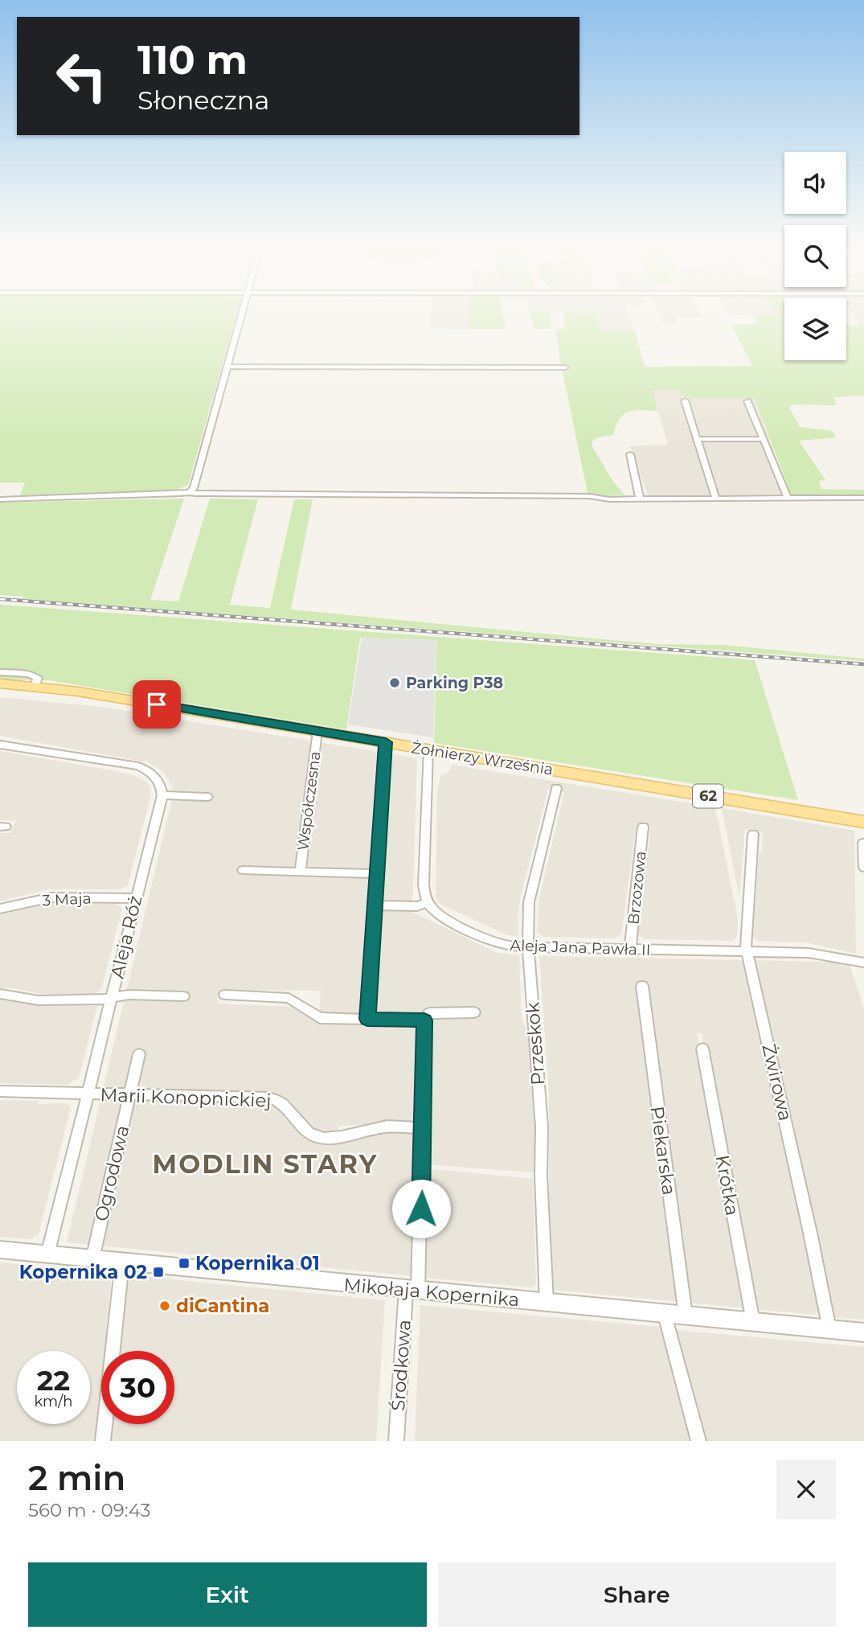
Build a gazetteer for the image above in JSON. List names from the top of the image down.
{
  "streets": {
    "main road": ["Żołnierzy Września", "62"],
    "street": [
      "Współczesna",
      "Brzozowa",
      "3 Maja",
      "Aleja Róż",
      "Aleja Jana Pawła II",
      "Przeskok",
      "Żwirowa",
      "Marii Konopnickiej",
      "Piekarska",
      "Ogrodowa",
      "Krótka",
      "Mikołaja Kopernika",
      "Środkowa"
    ]
  },
  "crossings": [
    ["Żołnierzy Września", "Współczesna"],
    ["Brzozowa", "Aleja Jana Pawła II"],
    ["3 Maja", "Aleja Róż"],
    ["Aleja Róż", "Marii Konopnickiej"],
    ["Aleja Róż", "Mikołaja Kopernika"],
    ["Aleja Jana Pawła II", "Przeskok"],
    ["Aleja Jana Pawła II", "Żwirowa"],
    ["Przeskok", "Mikołaja Kopernika"],
    ["Żwirowa", "Mikołaja Kopernika"],
    ["Marii Konopnickiej", "Ogrodowa"],
    ["Marii Konopnickiej", "Środkowa"],
    ["Piekarska", "Mikołaja Kopernika"],
    ["Ogrodowa", "Mikołaja Kopernika"],
    ["Krótka", "Mikołaja Kopernika"],
    ["Mikołaja Kopernika", "Środkowa"]
  ],
  "districts": ["MODLIN STARY"],
  "places": {
    "other": ["Parking P38", "diCantina"],
    "transit": ["Kopernika 01", "Kopernika 02"]
  },
  "page": {
    "turn": ["110 m", "Słoneczna"],
    "speed": "22 km/h",
    "limit": "30",
    "heading": ["2 min", "560 m · 09:43"],
    "buttons": ["Exit", "Share"]
  }
}
